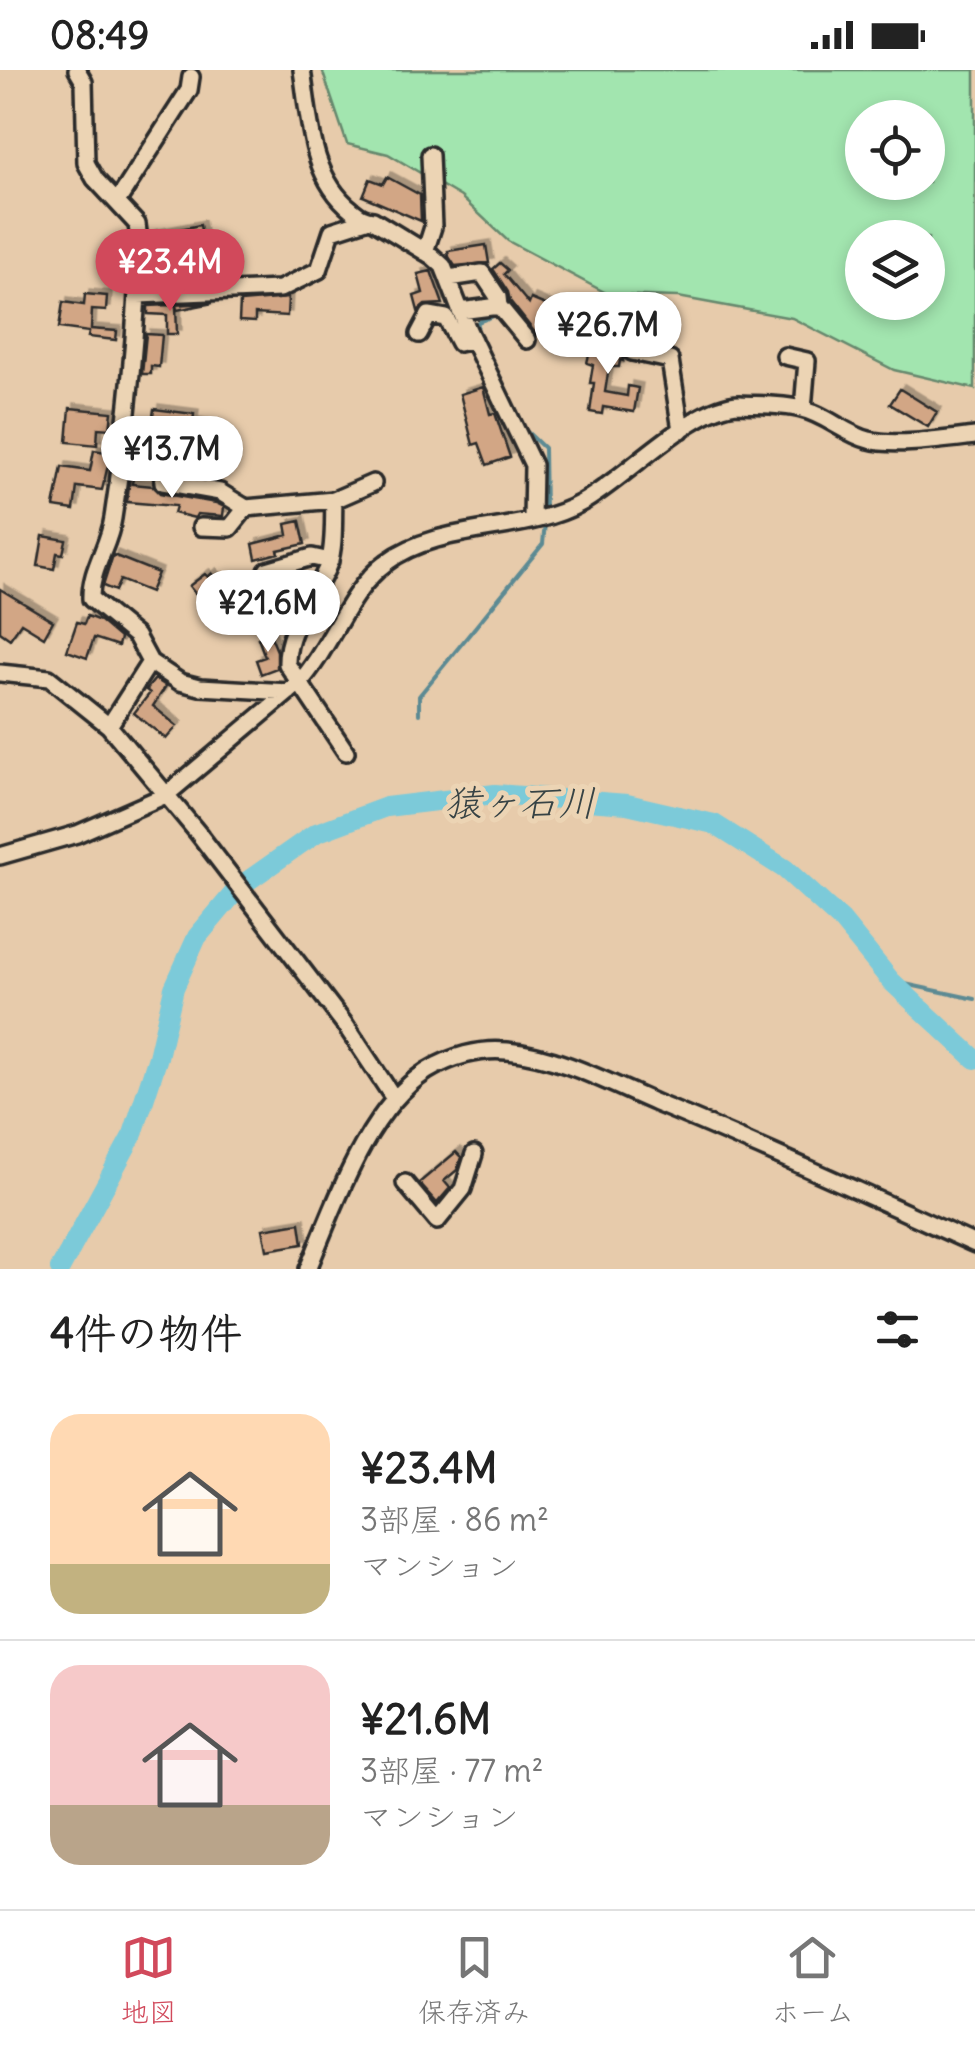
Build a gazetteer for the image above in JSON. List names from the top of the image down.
{
  "water": ["猿ヶ石川"],
  "page": {
    "status": "08:49",
    "price": [
      "¥23.4M",
      "¥26.7M",
      "¥13.7M",
      "¥21.6M"
    ],
    "heading": "4件の物件",
    "list": [
      {
        "name": "¥23.4M",
        "note": "3部屋 · 86 m² · マンション"
      },
      {
        "name": "¥21.6M",
        "note": "3部屋 · 77 m² · マンション"
      }
    ],
    "tabs": ["地図", "保存済み", "ホーム"]
  }
}
